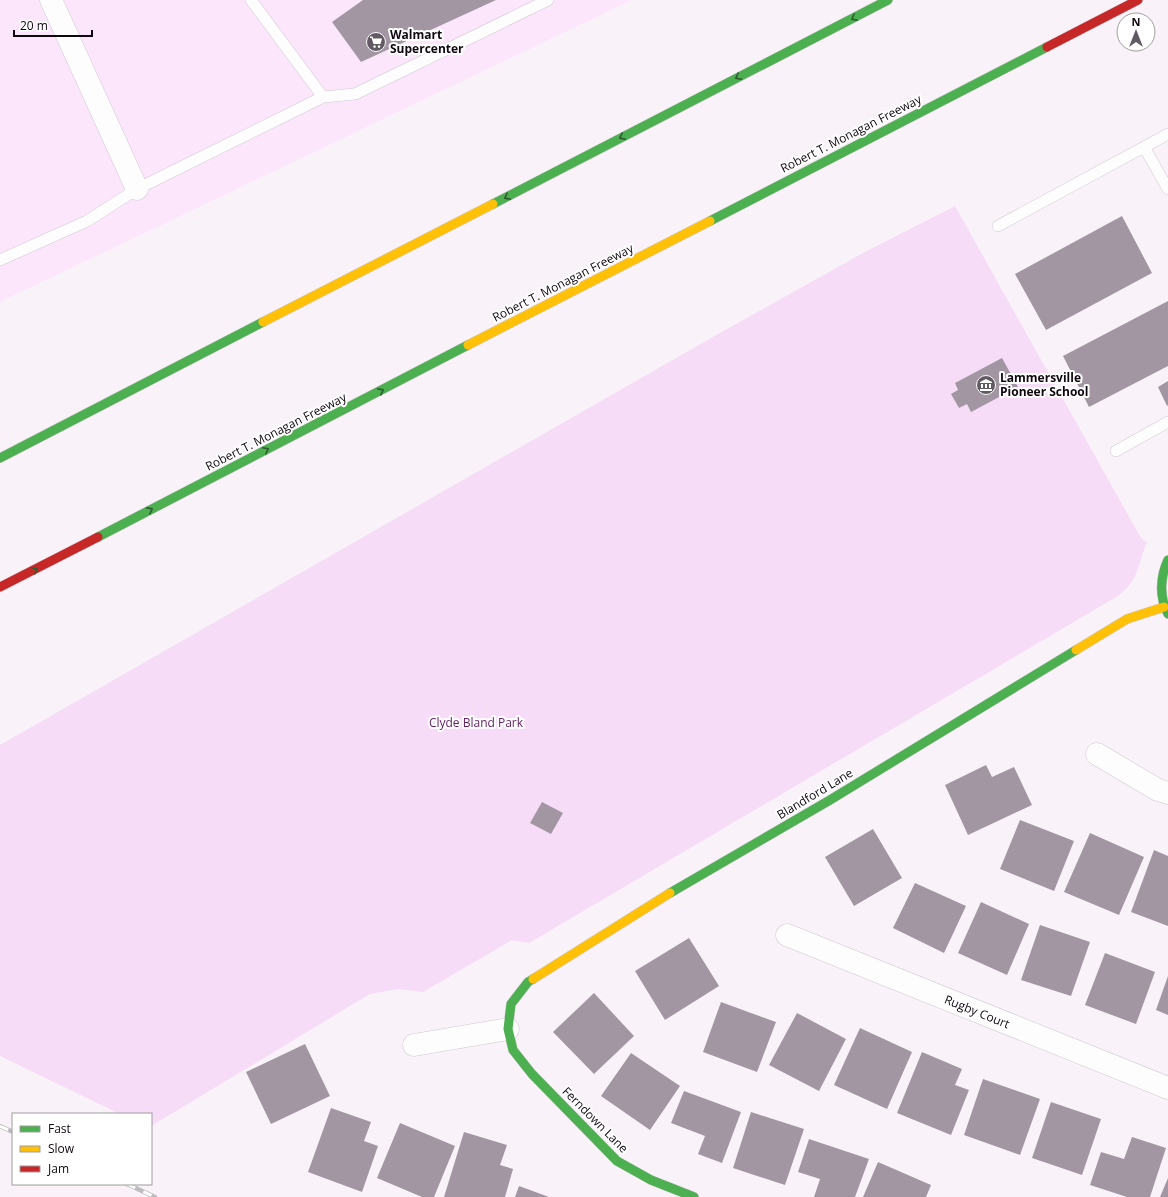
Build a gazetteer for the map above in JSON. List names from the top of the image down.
{
  "streets": {
    "main road": ["Robert T. Monagan Freeway", "Blandford Lane", "Ferndown Lane"],
    "street": ["Rugby Court"]
  },
  "crossings": [
    ["Blandford Lane", "Ferndown Lane"]
  ],
  "one_way": ["Robert T. Monagan Freeway"],
  "parks": ["Clyde Bland Park"],
  "places": {
    "supermarket": ["Walmart Supercenter"],
    "museum": ["Lammersville Pioneer School"]
  },
  "legend": ["Fast", "Slow", "Jam"],
  "scale_bar": "20 m",
  "north": "top"
}
